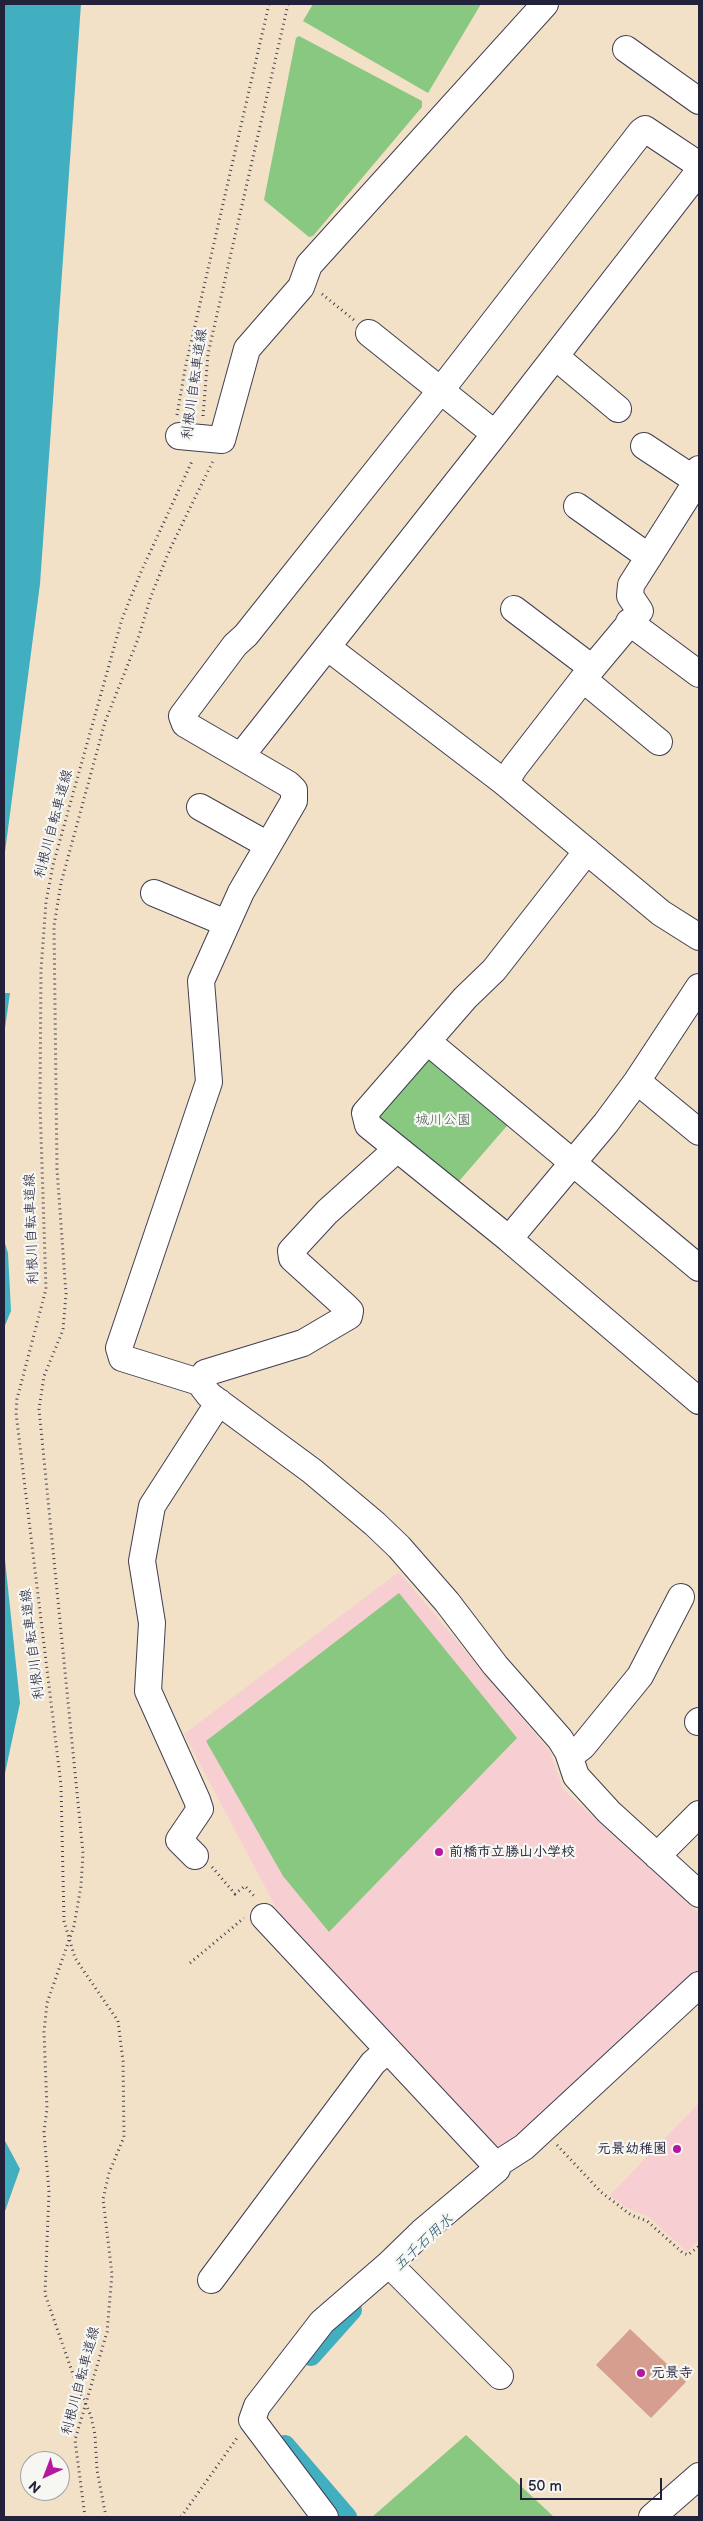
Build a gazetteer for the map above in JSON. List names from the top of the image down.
{
  "streets": {
    "path": ["利根川自転車道線"]
  },
  "water": ["五千石用水"],
  "parks": ["城川公園"],
  "places": ["前橋市立勝山小学校", "元景幼稚園", "元景寺"],
  "scale_bar": "50 m",
  "north": "bottom left"
}
